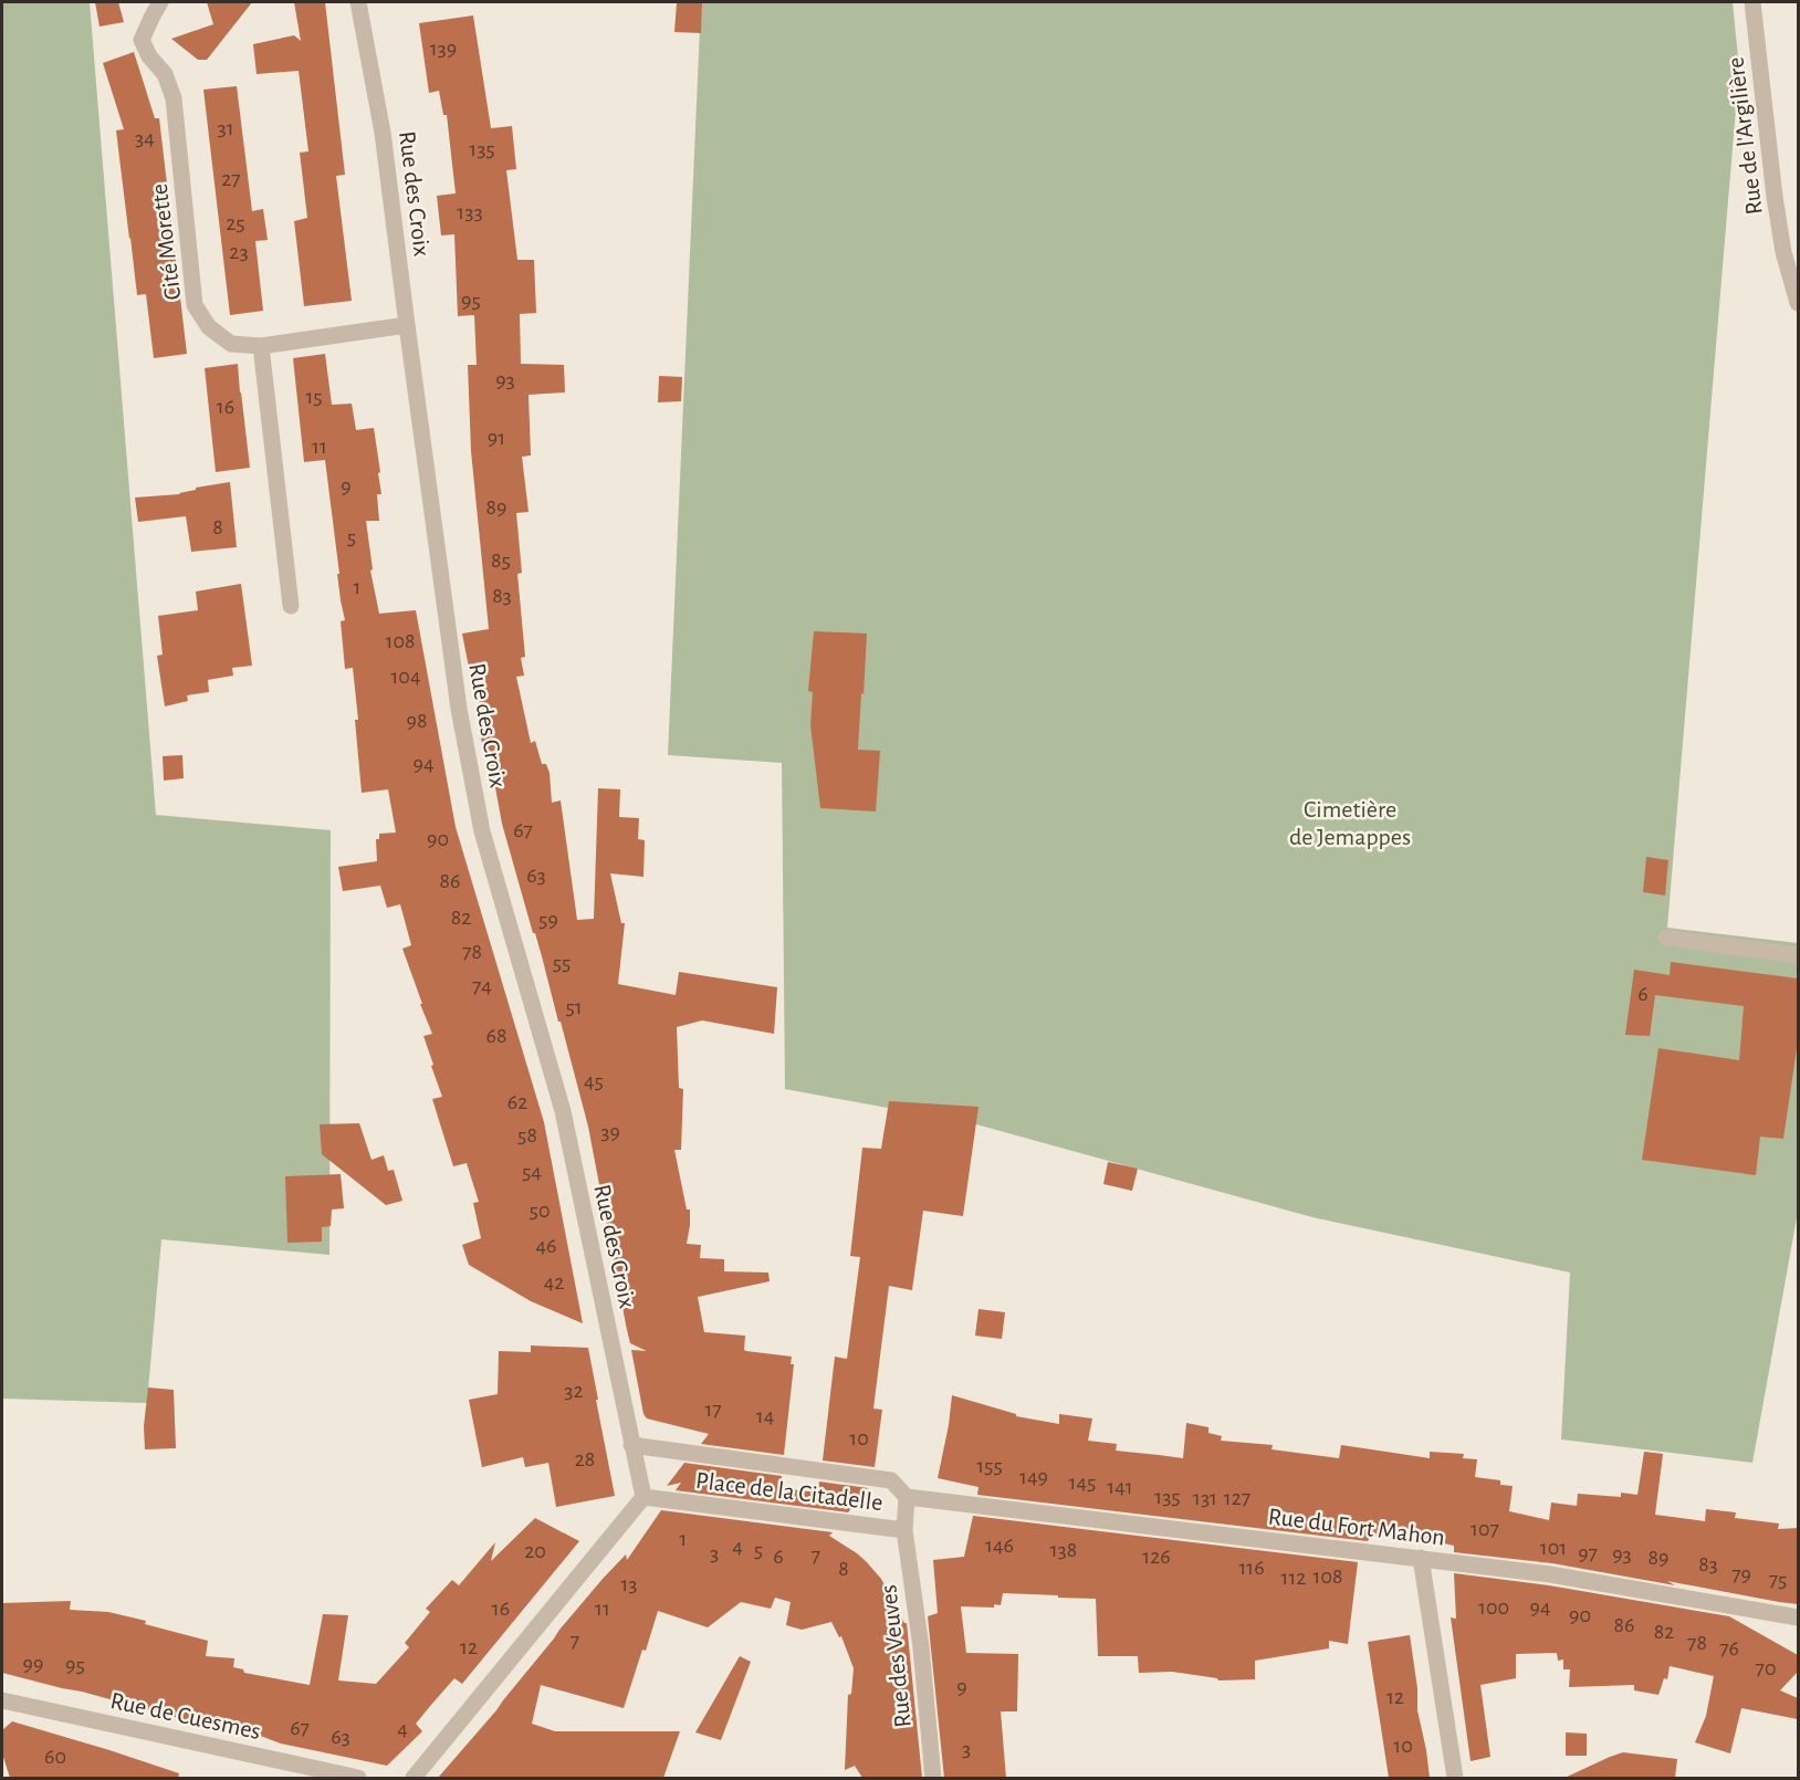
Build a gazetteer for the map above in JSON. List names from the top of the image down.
{
  "streets": {
    "street": [
      "Rue de l'Argilière",
      "Rue des Croix",
      "Cité Morette",
      "Place de la Citadelle",
      "Rue du Fort Mahon",
      "Rue des Veuves",
      "Rue de Cuesmes"
    ]
  },
  "crossings": [
    ["Rue des Croix", "Place de la Citadelle"],
    ["Place de la Citadelle", "Rue du Fort Mahon"],
    ["Place de la Citadelle", "Rue des Veuves"]
  ],
  "parks": ["Cimetière de Jemappes"],
  "house_numbers": [
    "139",
    "31",
    "34",
    "135",
    "27",
    "133",
    "25",
    "23",
    "95",
    "93",
    "15",
    "16",
    "91",
    "11",
    "9",
    "89",
    "8",
    "5",
    "85",
    "1",
    "83",
    "108",
    "104",
    "98",
    "94",
    "67",
    "90",
    "63",
    "86",
    "82",
    "59",
    "78",
    "55",
    "74",
    "6",
    "51",
    "68",
    "45",
    "62",
    "39",
    "58",
    "54",
    "50",
    "46",
    "42",
    "32",
    "17",
    "14",
    "10",
    "28",
    "155",
    "149",
    "145",
    "141",
    "135",
    "131",
    "127",
    "107",
    "1",
    "146",
    "4",
    "101",
    "5",
    "138",
    "20",
    "3",
    "97",
    "93",
    "7",
    "6",
    "126",
    "89",
    "83",
    "116",
    "8",
    "79",
    "108",
    "112",
    "75",
    "13",
    "100",
    "94",
    "16",
    "11",
    "90",
    "86",
    "82",
    "7",
    "78",
    "12",
    "76",
    "99",
    "95",
    "70",
    "9",
    "12",
    "67",
    "4",
    "63",
    "10",
    "3",
    "60"
  ]
}
